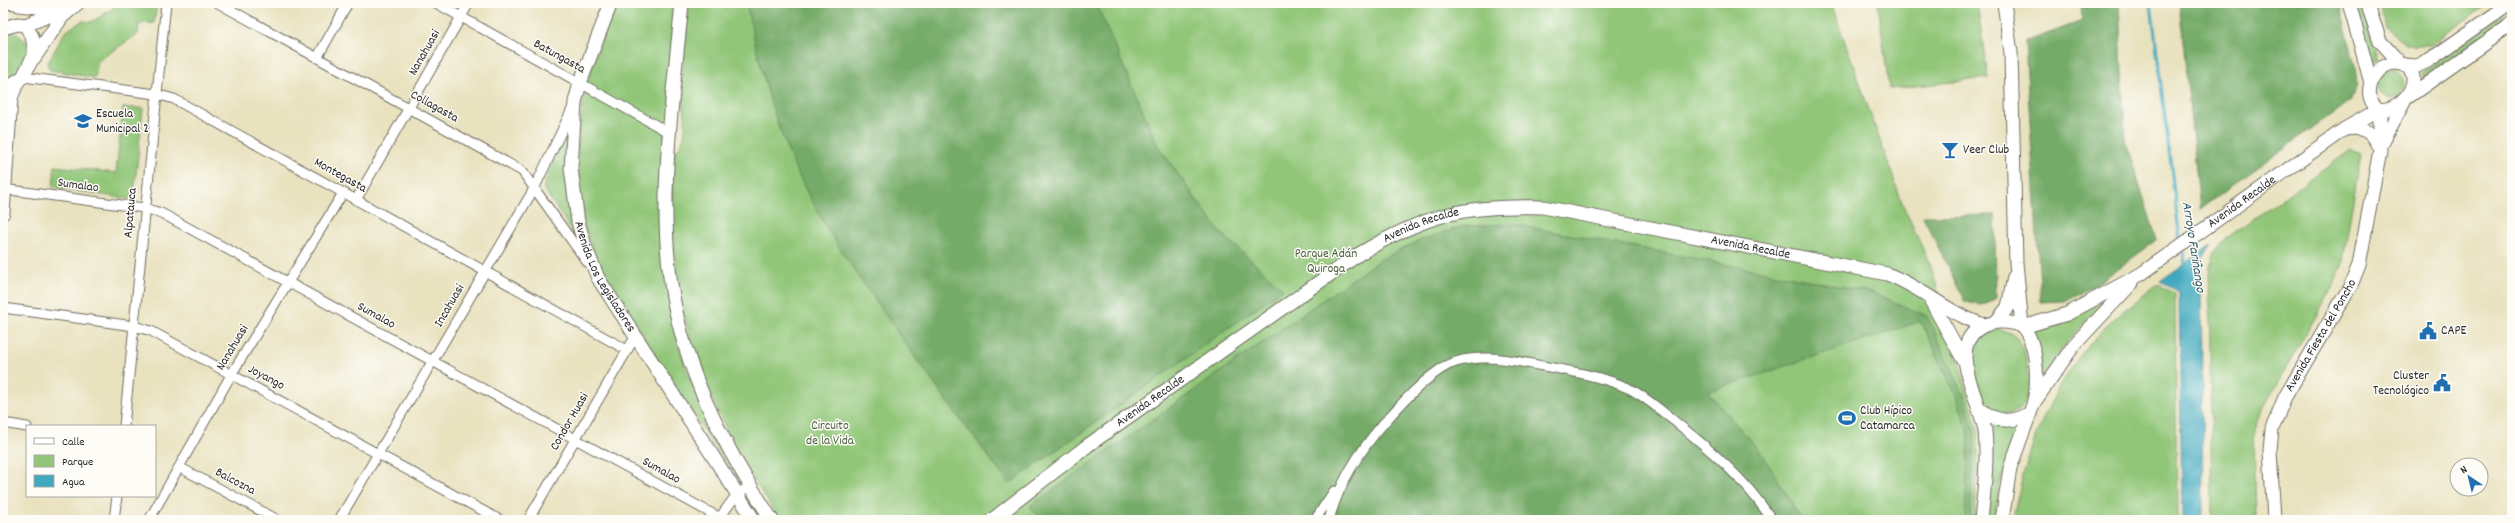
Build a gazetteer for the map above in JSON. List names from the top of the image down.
{
  "streets": {
    "main road": ["Avenida Recalde", "Avenida Los Legisladores", "Avenida Fiesta del Poncho"],
    "street": [
      "Nanahuasi",
      "Batungasta",
      "Collagasta",
      "Montegasta",
      "Sumalao",
      "Alpatauca",
      "Incahuasi",
      "Joyango",
      "Condor Huasi",
      "Balcozna"
    ]
  },
  "crossings": [
    ["Nanahuasi", "Batungasta"],
    ["Nanahuasi", "Collagasta"],
    ["Nanahuasi", "Montegasta"],
    ["Nanahuasi", "Sumalao"],
    ["Nanahuasi", "Joyango"],
    ["Nanahuasi", "Balcozna"],
    ["Batungasta", "Avenida Los Legisladores"],
    ["Collagasta", "Avenida Los Legisladores"],
    ["Collagasta", "Incahuasi"],
    ["Montegasta", "Alpatauca"],
    ["Montegasta", "Incahuasi"],
    ["Montegasta", "Condor Huasi"],
    ["Sumalao", "Alpatauca"],
    ["Sumalao", "Incahuasi"],
    ["Sumalao", "Condor Huasi"],
    ["Avenida Recalde", "Avenida Fiesta del Poncho"],
    ["Alpatauca", "Joyango"],
    ["Avenida Los Legisladores", "Incahuasi"],
    ["Avenida Los Legisladores", "Condor Huasi"],
    ["Incahuasi", "Joyango"]
  ],
  "water": ["Arroyo Fariñango"],
  "parks": ["Parque Adán Quiroga", "Circuito de la Vida"],
  "places": {
    "school or university": ["Escuela Municipal 2"],
    "bar": ["Veer Club"],
    "public building": ["CAPE", "Cluster Tecnológico"],
    "sports": ["Club Hípico Catamarca"]
  },
  "legend": ["Calle", "Parque", "Agua"],
  "north": "top left"
}
